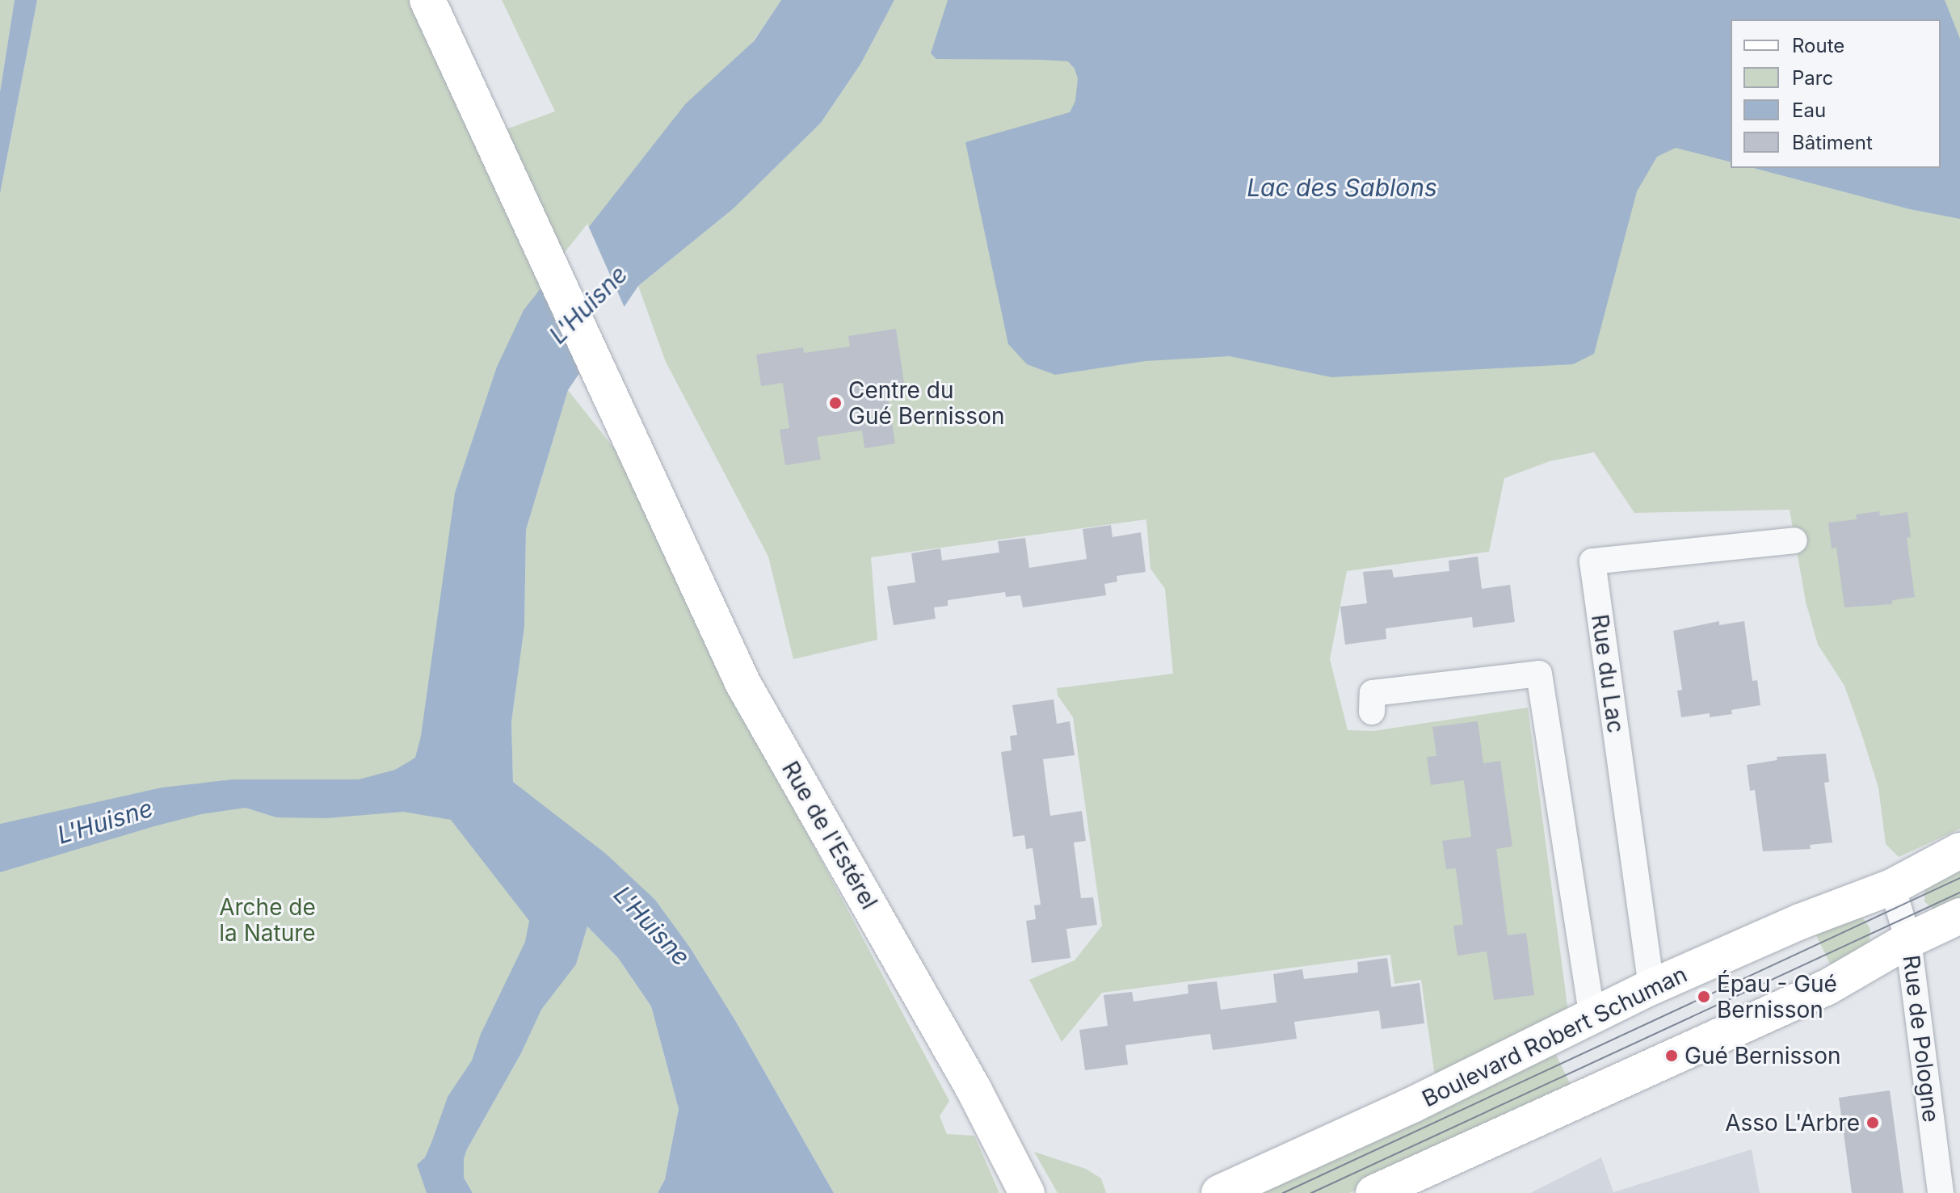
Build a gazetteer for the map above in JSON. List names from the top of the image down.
{
  "streets": {
    "street": [
      "Rue du Lac",
      "Rue de l'Estérel",
      "Boulevard Robert Schuman",
      "Rue de Pologne"
    ]
  },
  "crossings": [
    ["Rue du Lac", "Boulevard Robert Schuman"],
    ["Boulevard Robert Schuman", "Rue de Pologne"]
  ],
  "water": ["Lac des Sablons", "L'Huisne"],
  "parks": ["Arche de la Nature"],
  "places": [
    "Centre du Gué Bernisson",
    "Épau - Gué Bernisson",
    "Gué Bernisson",
    "Asso L'Arbre"
  ],
  "legend": [
    "Route",
    "Parc",
    "Eau",
    "Bâtiment"
  ]
}
